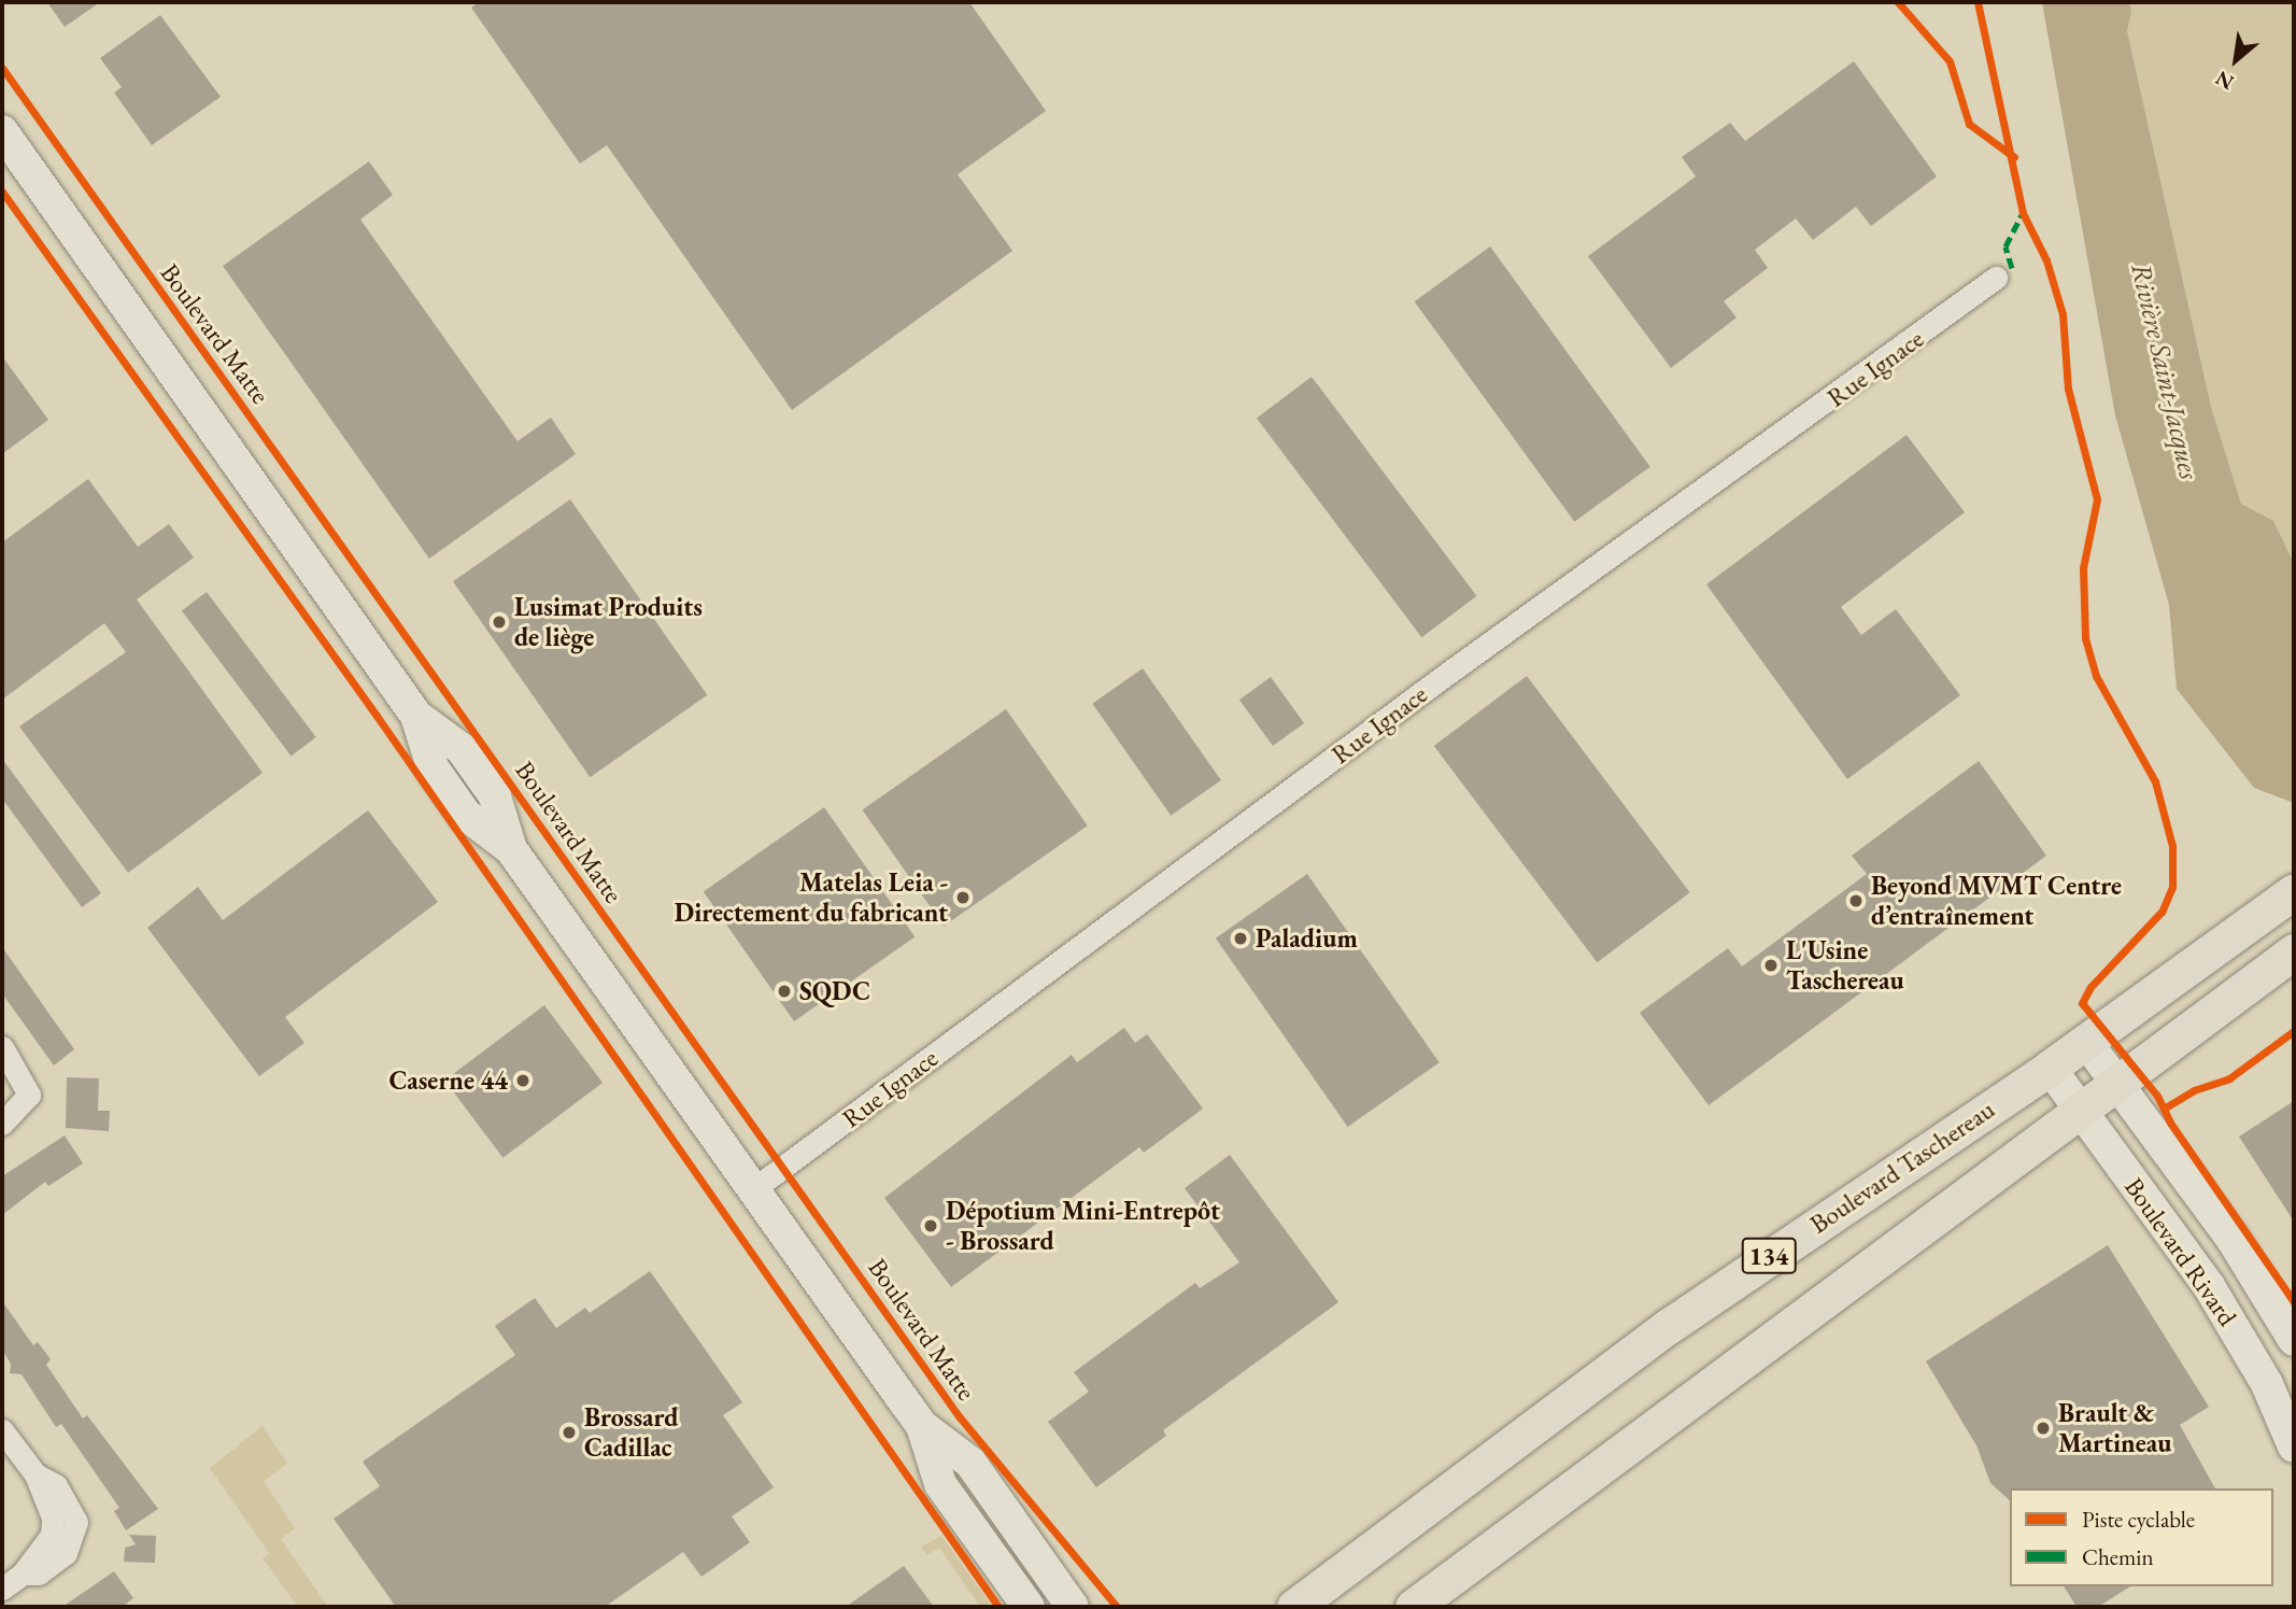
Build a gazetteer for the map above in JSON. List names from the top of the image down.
{
  "streets": {
    "main road": [
      "Boulevard Matte",
      "Boulevard Taschereau",
      "Boulevard Rivard",
      "134"
    ],
    "street": ["Rue Ignace"]
  },
  "crossings": [
    ["Boulevard Matte", "Rue Ignace"],
    ["Boulevard Taschereau", "Boulevard Rivard"],
    ["Boulevard Rivard", "134"]
  ],
  "water": ["Rivière Saint-Jacques"],
  "places": [
    "Lusimat Produits de liège",
    "Matelas Leia - Directement du fabricant",
    "Beyond MVMT Centre d’entraînement",
    "Paladium",
    "L'Usine Taschereau",
    "SQDC",
    "Caserne 44",
    "Dépotium Mini-Entrepôt - Brossard",
    "Brault & Martineau",
    "Brossard Cadillac"
  ],
  "legend": ["Piste cyclable", "Chemin"],
  "north": "bottom left"
}
